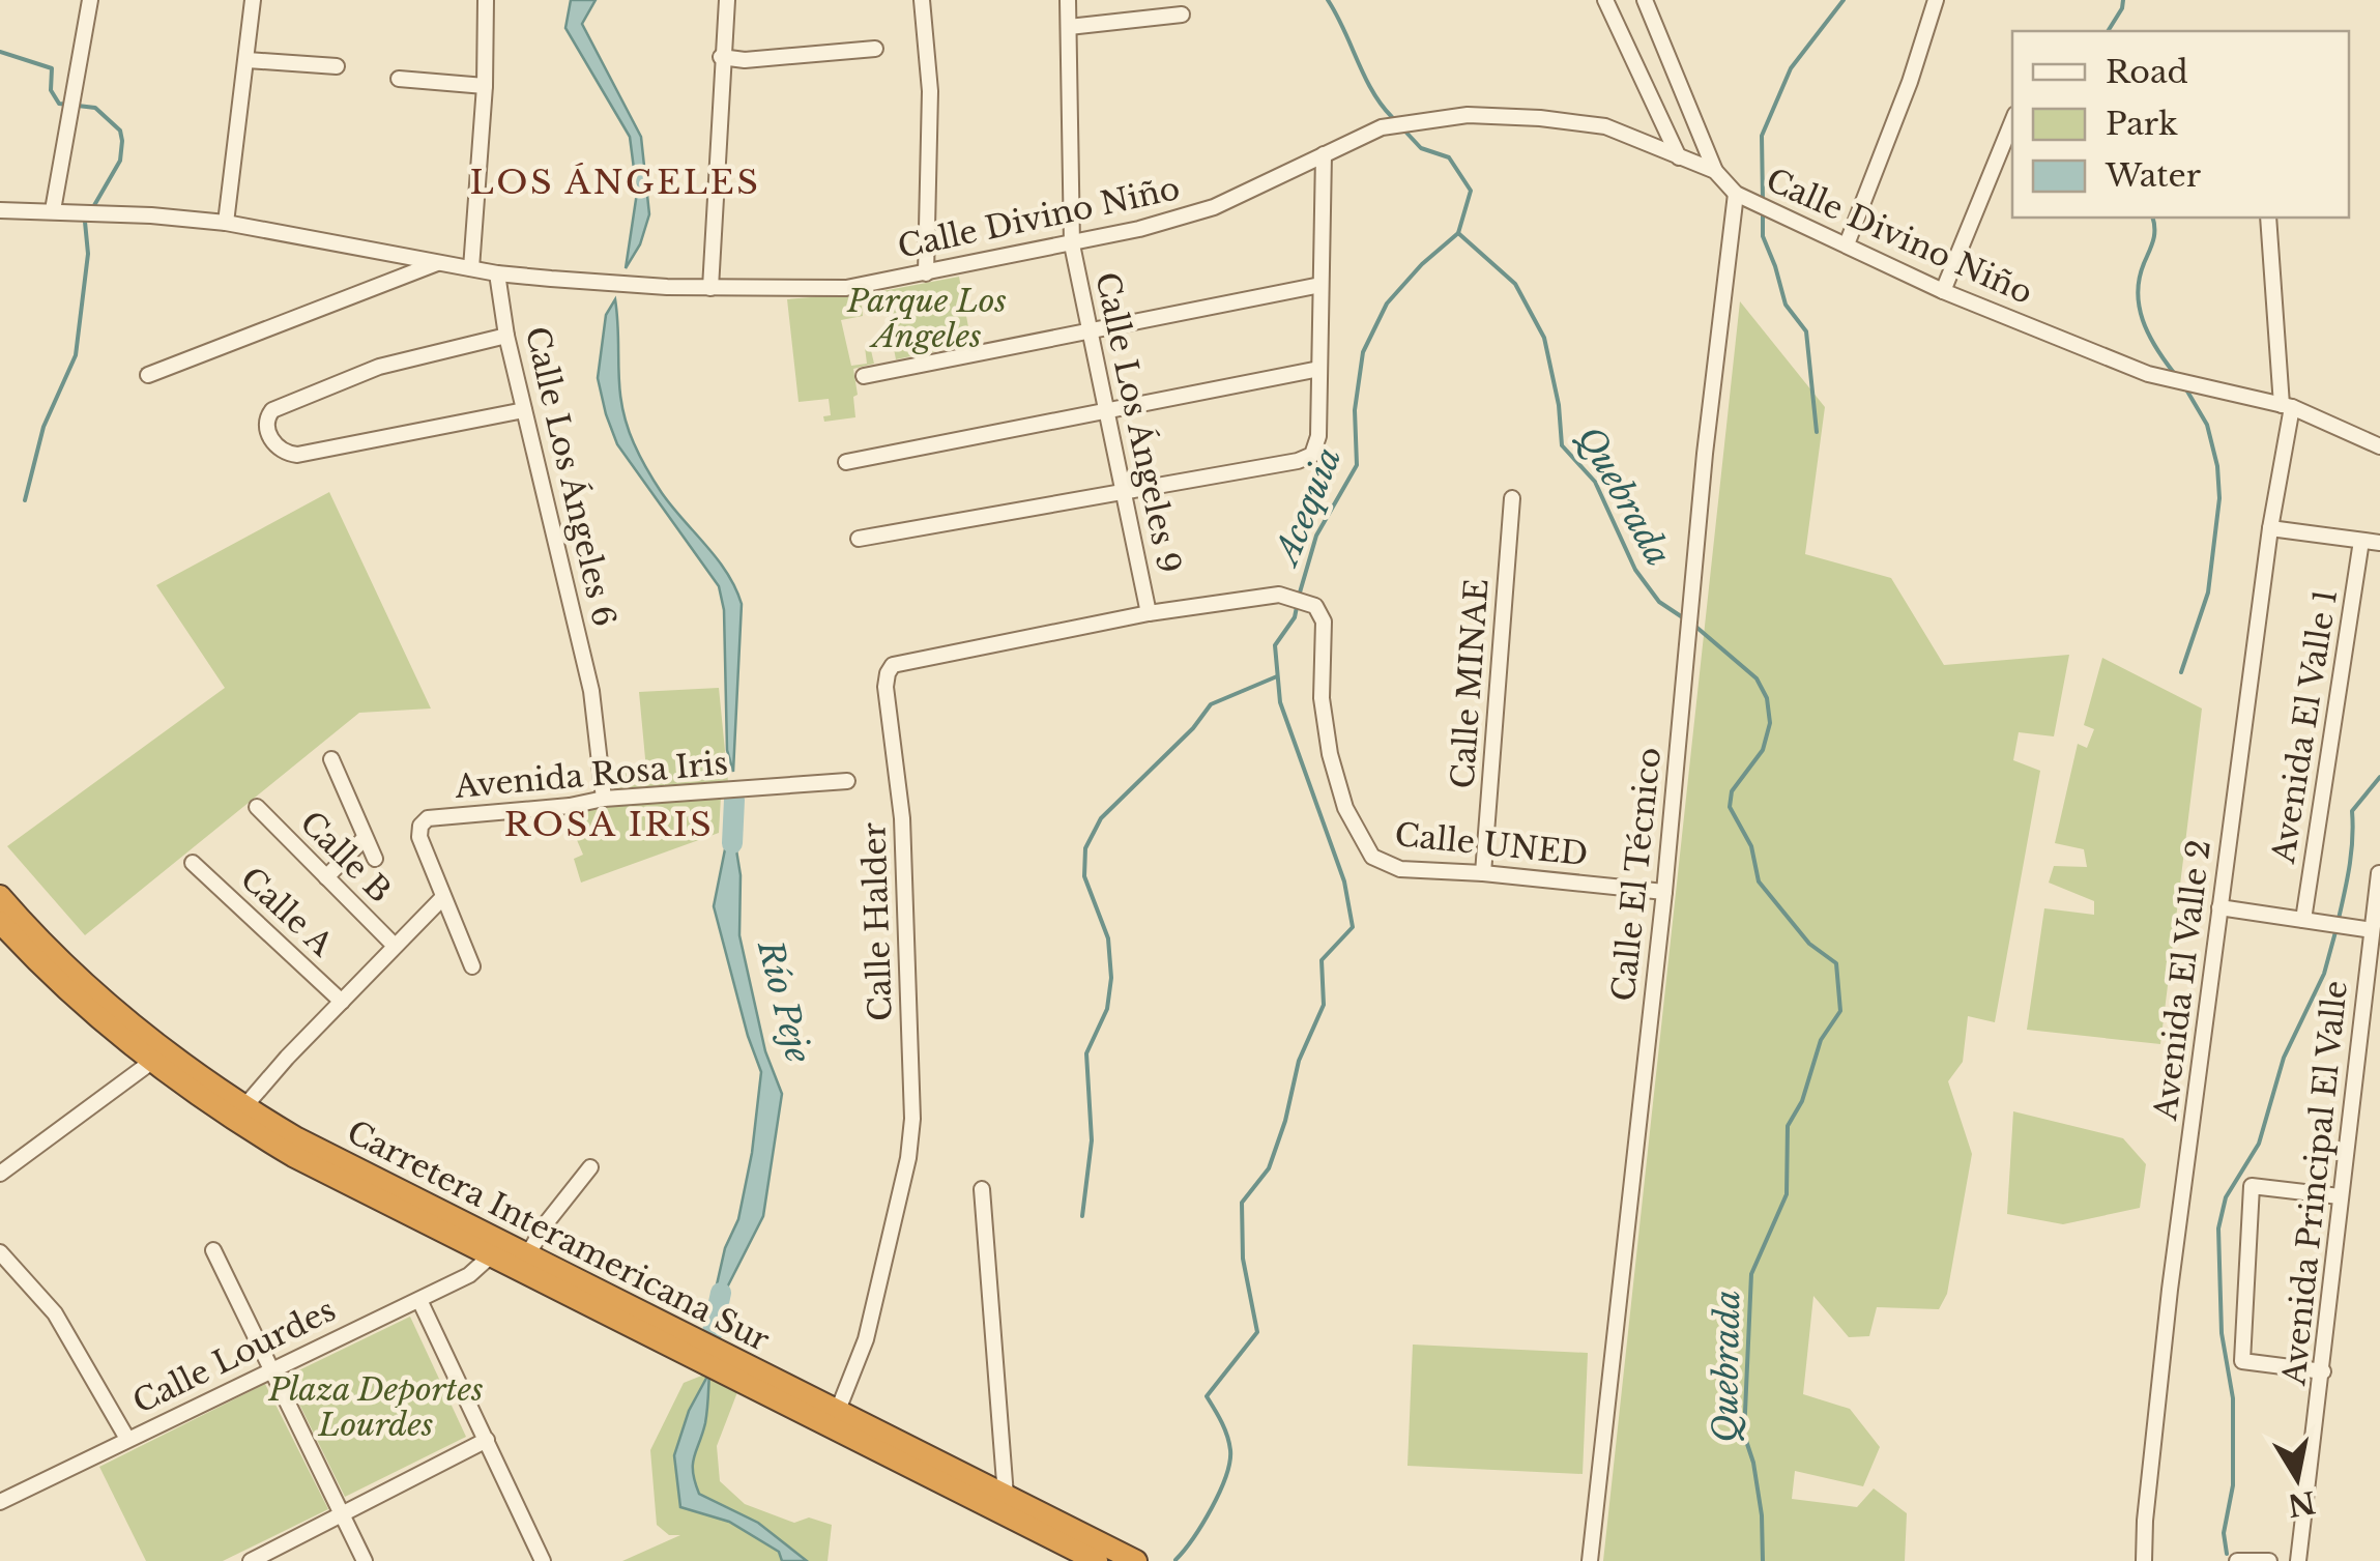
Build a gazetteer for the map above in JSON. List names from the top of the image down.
{
  "streets": {
    "highway": ["Carretera Interamericana Sur"],
    "street": [
      "Calle Divino Niño",
      "Calle Los Ángeles 9",
      "Calle Los Ángeles 6",
      "Calle MINAE",
      "Avenida El Valle 1",
      "Avenida Rosa Iris",
      "Calle UNED",
      "Calle B",
      "Calle El Técnico",
      "Calle A",
      "Calle Halder",
      "Avenida El Valle 2",
      "Avenida Principal El Valle",
      "Calle Lourdes"
    ]
  },
  "crossings": [
    ["Calle Divino Niño", "Calle Los Ángeles 9"],
    ["Calle Divino Niño", "Calle Los Ángeles 6"],
    ["Calle Divino Niño", "Calle El Técnico"],
    ["Calle Divino Niño", "Avenida El Valle 2"],
    ["Calle Los Ángeles 9", "Calle UNED"],
    ["Calle Los Ángeles 9", "Calle Halder"],
    ["Calle Los Ángeles 6", "Avenida Rosa Iris"],
    ["Calle MINAE", "Calle UNED"],
    ["Calle UNED", "Calle El Técnico"],
    ["Calle UNED", "Calle Halder"],
    ["Calle Halder", "Carretera Interamericana Sur"],
    ["Carretera Interamericana Sur", "Calle Lourdes"]
  ],
  "districts": ["LOS ÁNGELES", "ROSA IRIS"],
  "water": ["Quebrada", "Acequia", "Río Peje"],
  "parks": ["Parque Los Ángeles", "Plaza Deportes Lourdes"],
  "legend": ["Road", "Park", "Water"],
  "north": "bottom"
}
